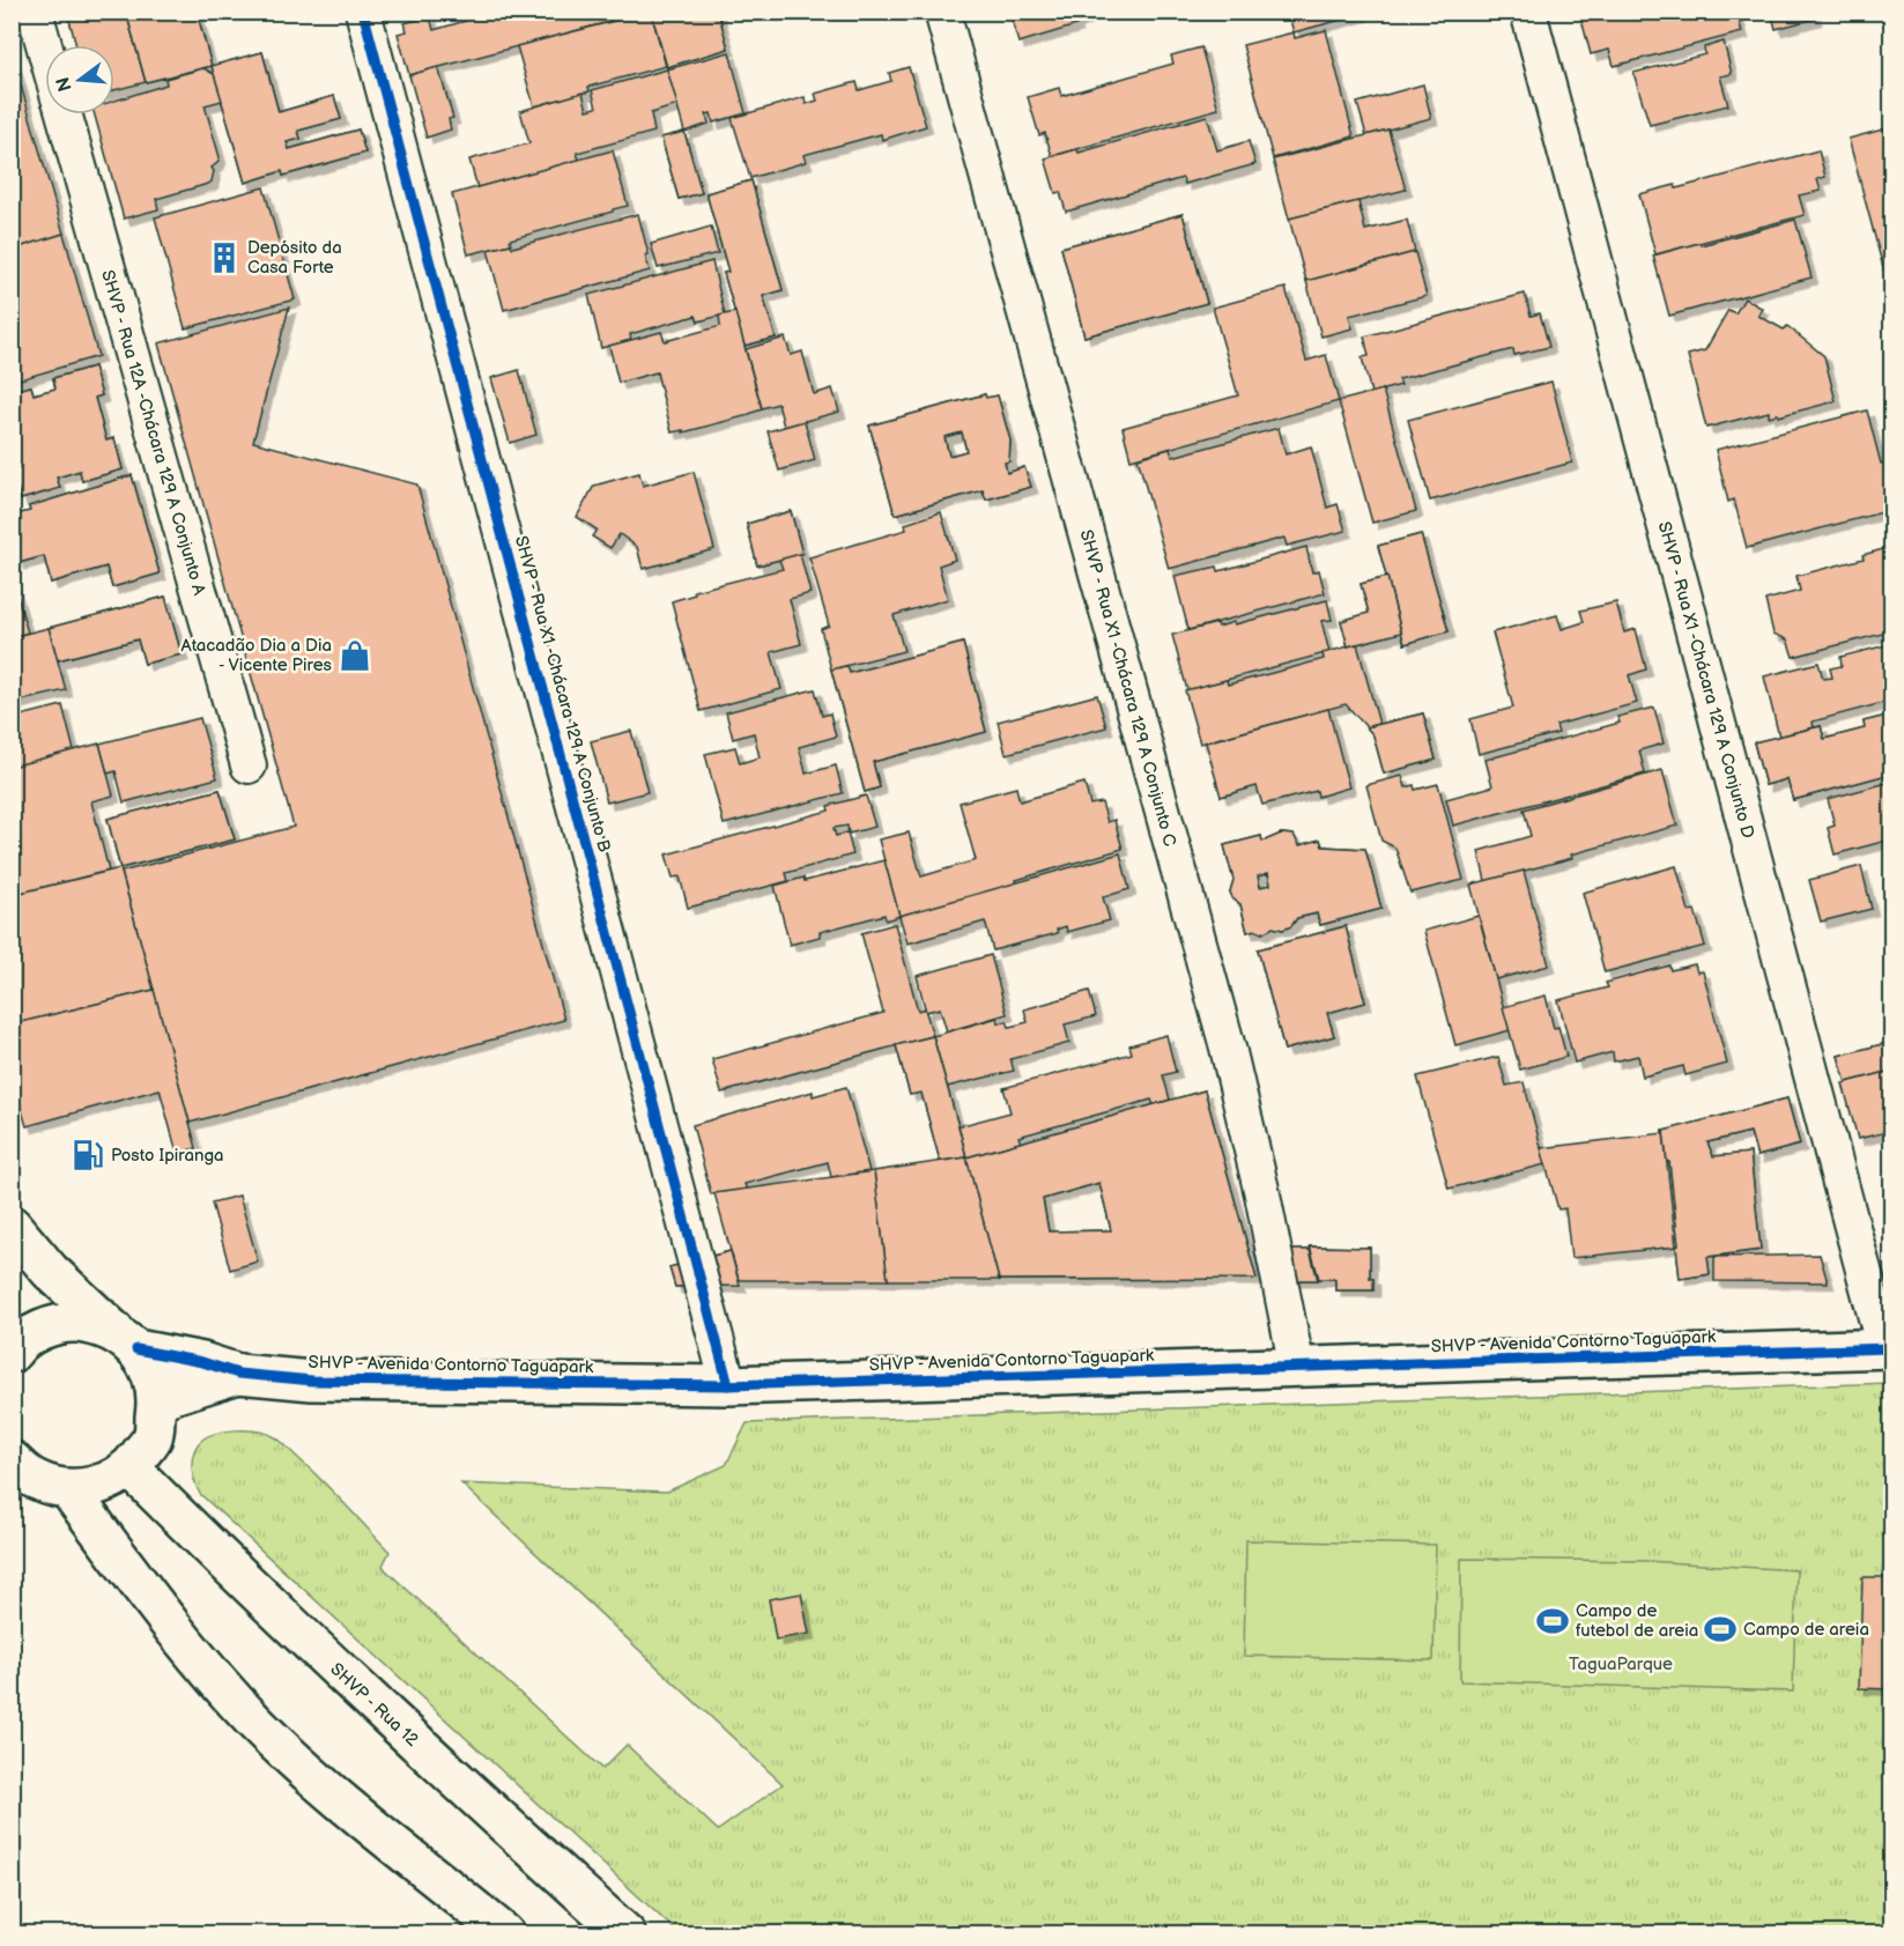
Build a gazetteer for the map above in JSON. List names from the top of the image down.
{
  "streets": {
    "street": [
      "SHVP - Rua 12A -Chácara 129 A Conjunto A",
      "SHVP - Rua X1 -Chácara 129 A Conjunto D",
      "SHVP - Rua X1 -Chácara 129 A Conjunto C",
      "SHVP - Rua X1 -Chácara 129 A Conjunto B",
      "SHVP - Avenida Contorno Taguapark",
      "SHVP - Rua 12"
    ]
  },
  "crossings": [
    ["SHVP - Rua X1 -Chácara 129 A Conjunto D", "SHVP - Avenida Contorno Taguapark"],
    ["SHVP - Rua X1 -Chácara 129 A Conjunto C", "SHVP - Avenida Contorno Taguapark"],
    ["SHVP - Rua X1 -Chácara 129 A Conjunto B", "SHVP - Avenida Contorno Taguapark"]
  ],
  "parks": ["TaguaParque"],
  "places": {
    "building": ["Depósito da Casa Forte"],
    "shop": ["Atacadão Dia a Dia - Vicente Pires"],
    "fuel station": ["Posto Ipiranga"],
    "sports": ["Campo de futebol de areia", "Campo de areia"]
  },
  "north": "left"
}
